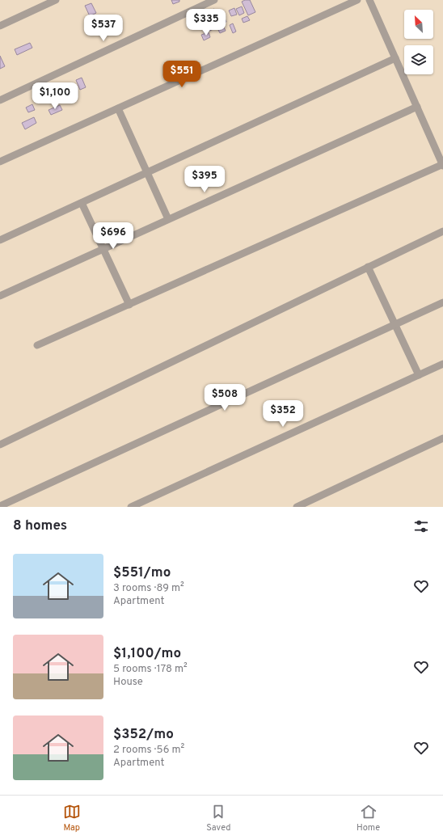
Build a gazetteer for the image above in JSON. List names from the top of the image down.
{
  "north": "top left",
  "page": {
    "price": [
      "$335",
      "$537",
      "$551",
      "$1,100",
      "$395",
      "$696",
      "$508",
      "$352"
    ],
    "heading": "8 homes",
    "list": [
      {
        "name": "$551/mo",
        "note": "3 rooms · 89 m² · Apartment"
      },
      {
        "name": "$1,100/mo",
        "note": "5 rooms · 178 m² · House"
      },
      {
        "name": "$352/mo",
        "note": "2 rooms · 56 m² · Apartment"
      }
    ],
    "tabs": ["Map", "Saved", "Home"]
  }
}
